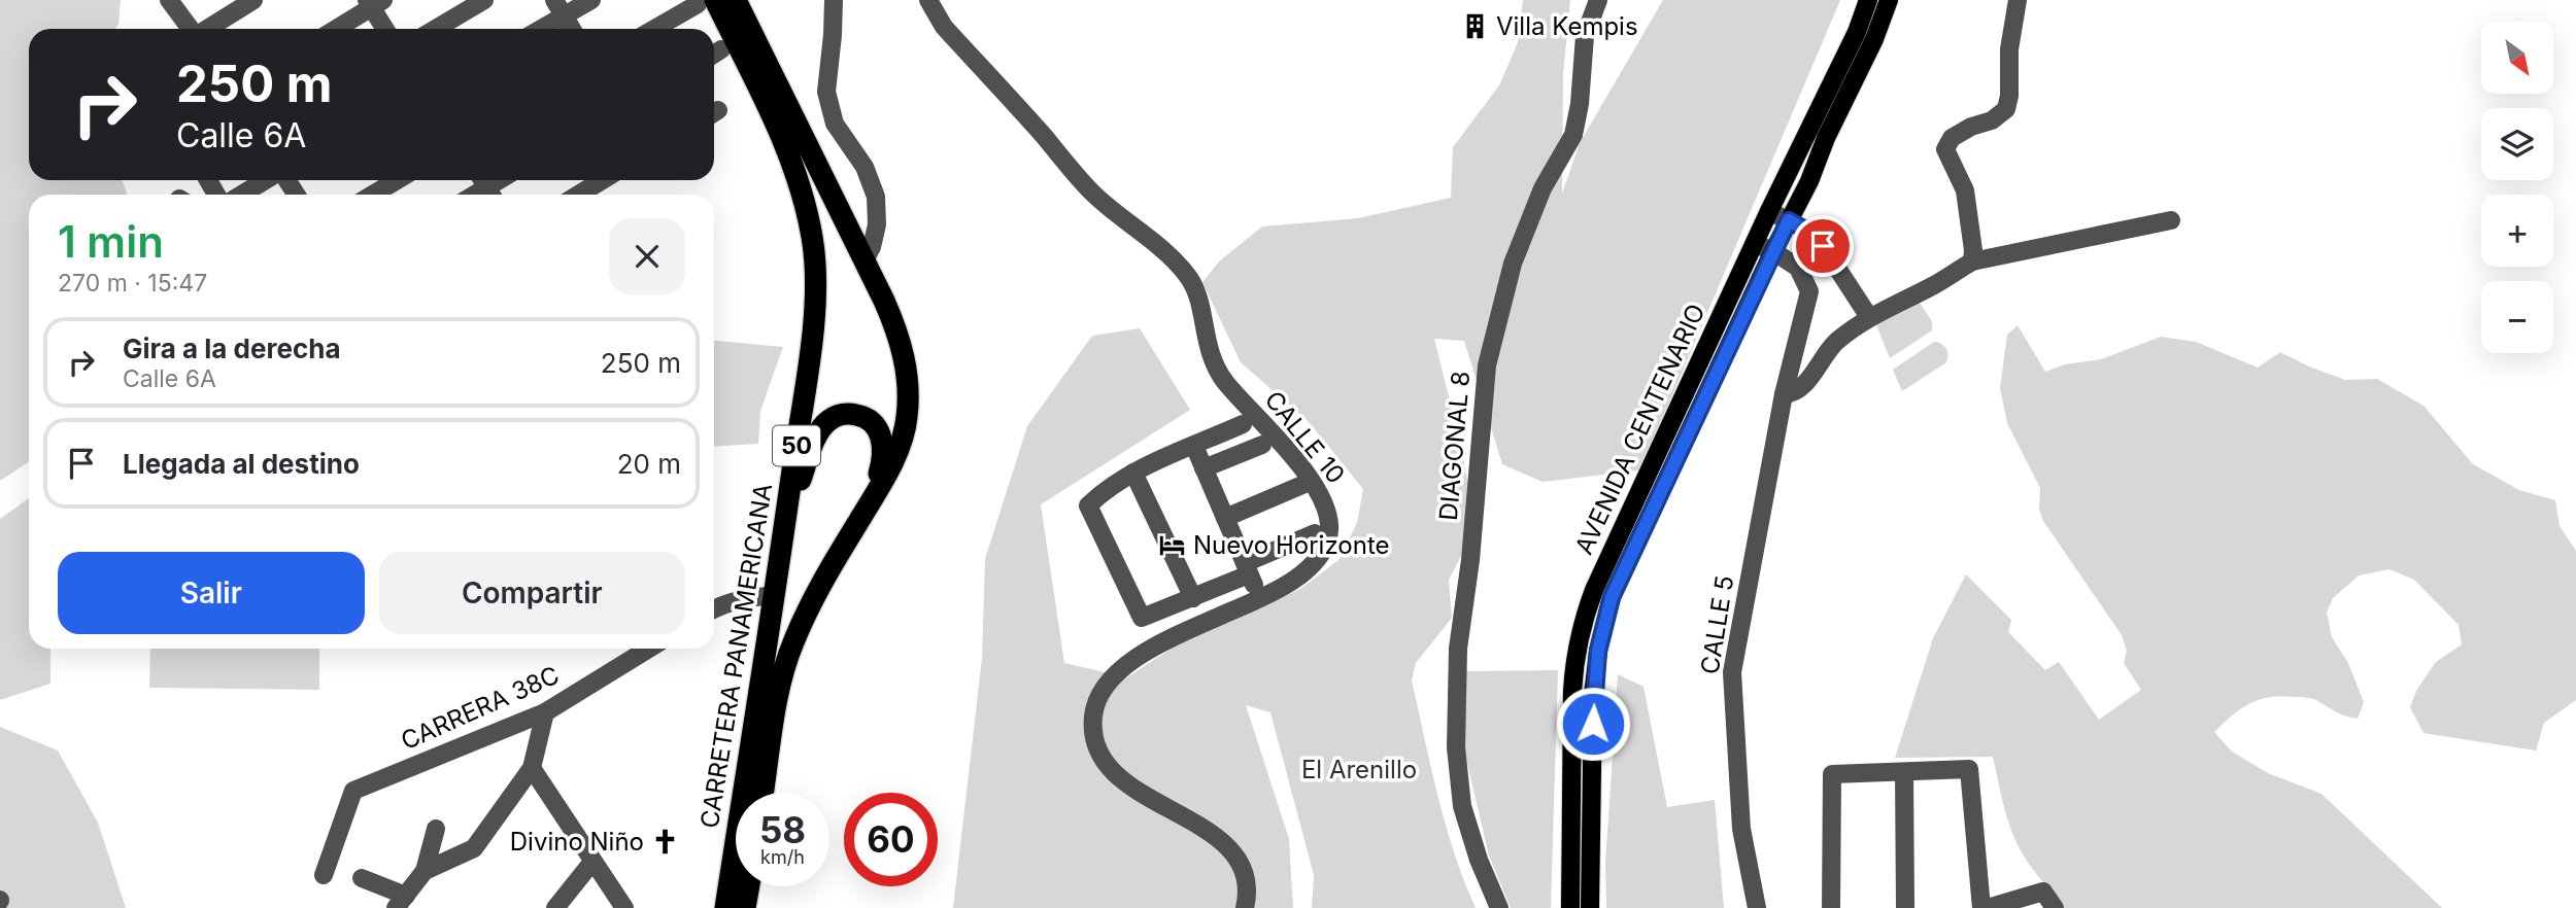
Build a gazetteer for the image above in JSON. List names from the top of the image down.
{
  "streets": {
    "highway": ["50", "CARRETERA PANAMERICANA"],
    "main road": ["AVENIDA CENTENARIO"],
    "street": [
      "CALLE 10",
      "DIAGONAL 8",
      "CALLE 5",
      "CARRERA 38C"
    ]
  },
  "crossings": [
    ["AVENIDA CENTENARIO", "CALLE 5"]
  ],
  "parks": ["El Arenillo"],
  "places": {
    "building": ["Villa Kempis"],
    "hotel": ["Nuevo Horizonte"],
    "church": ["Divino Niño"]
  },
  "north": "bottom right",
  "page": {
    "map_buttons": ["+", "−"],
    "turn": ["250 m", "Calle 6A"],
    "heading": ["1 min", "270 m · 15:47"],
    "list": [
      {
        "name": "Gira a la derecha",
        "note": "Calle 6A",
        "value": "250 m"
      },
      {
        "name": "Llegada al destino",
        "value": "20 m"
      }
    ],
    "buttons": ["Salir", "Compartir"],
    "speed": "58 km/h",
    "limit": "60"
  }
}
